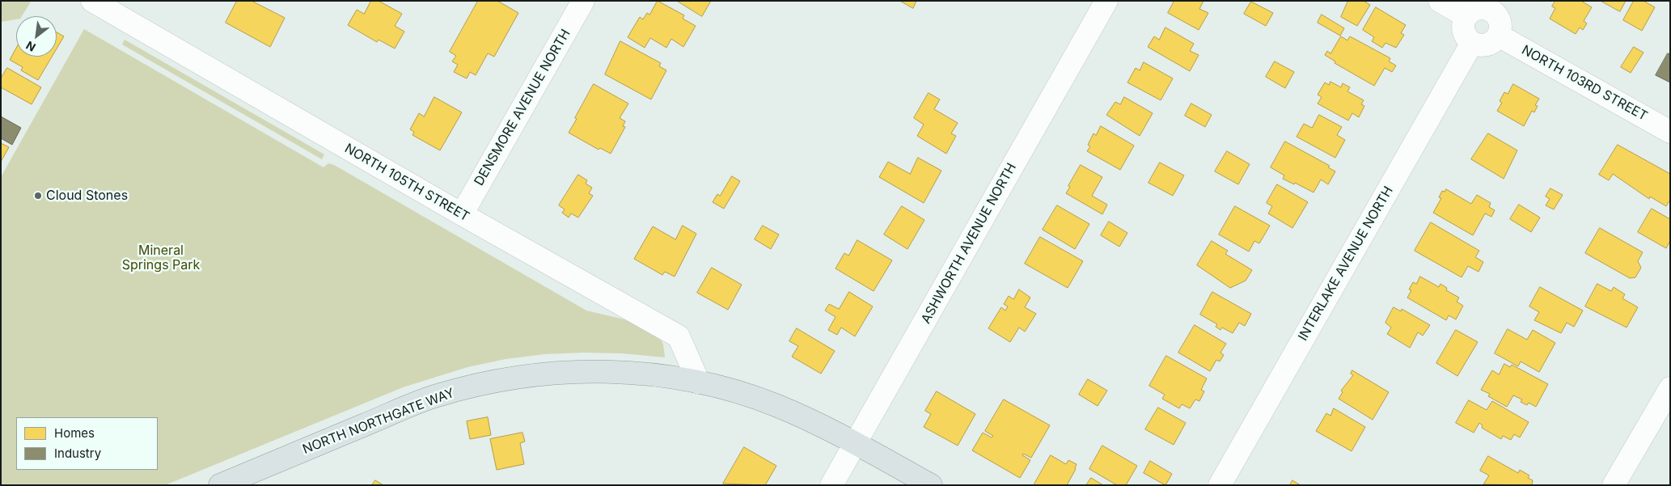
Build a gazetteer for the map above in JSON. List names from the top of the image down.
{
  "streets": {
    "main road": ["NORTH NORTHGATE WAY"],
    "street": [
      "NORTH 103RD STREET",
      "DENSMORE AVENUE NORTH",
      "NORTH 105TH STREET",
      "ASHWORTH AVENUE NORTH",
      "INTERLAKE AVENUE NORTH"
    ]
  },
  "crossings": [
    ["NORTH 103RD STREET", "INTERLAKE AVENUE NORTH"],
    ["DENSMORE AVENUE NORTH", "NORTH 105TH STREET"],
    ["NORTH 105TH STREET", "NORTH NORTHGATE WAY"],
    ["ASHWORTH AVENUE NORTH", "NORTH NORTHGATE WAY"]
  ],
  "parks": ["Mineral Springs Park"],
  "places": ["Cloud Stones"],
  "legend": ["Homes", "Industry"],
  "north": "bottom left"
}
